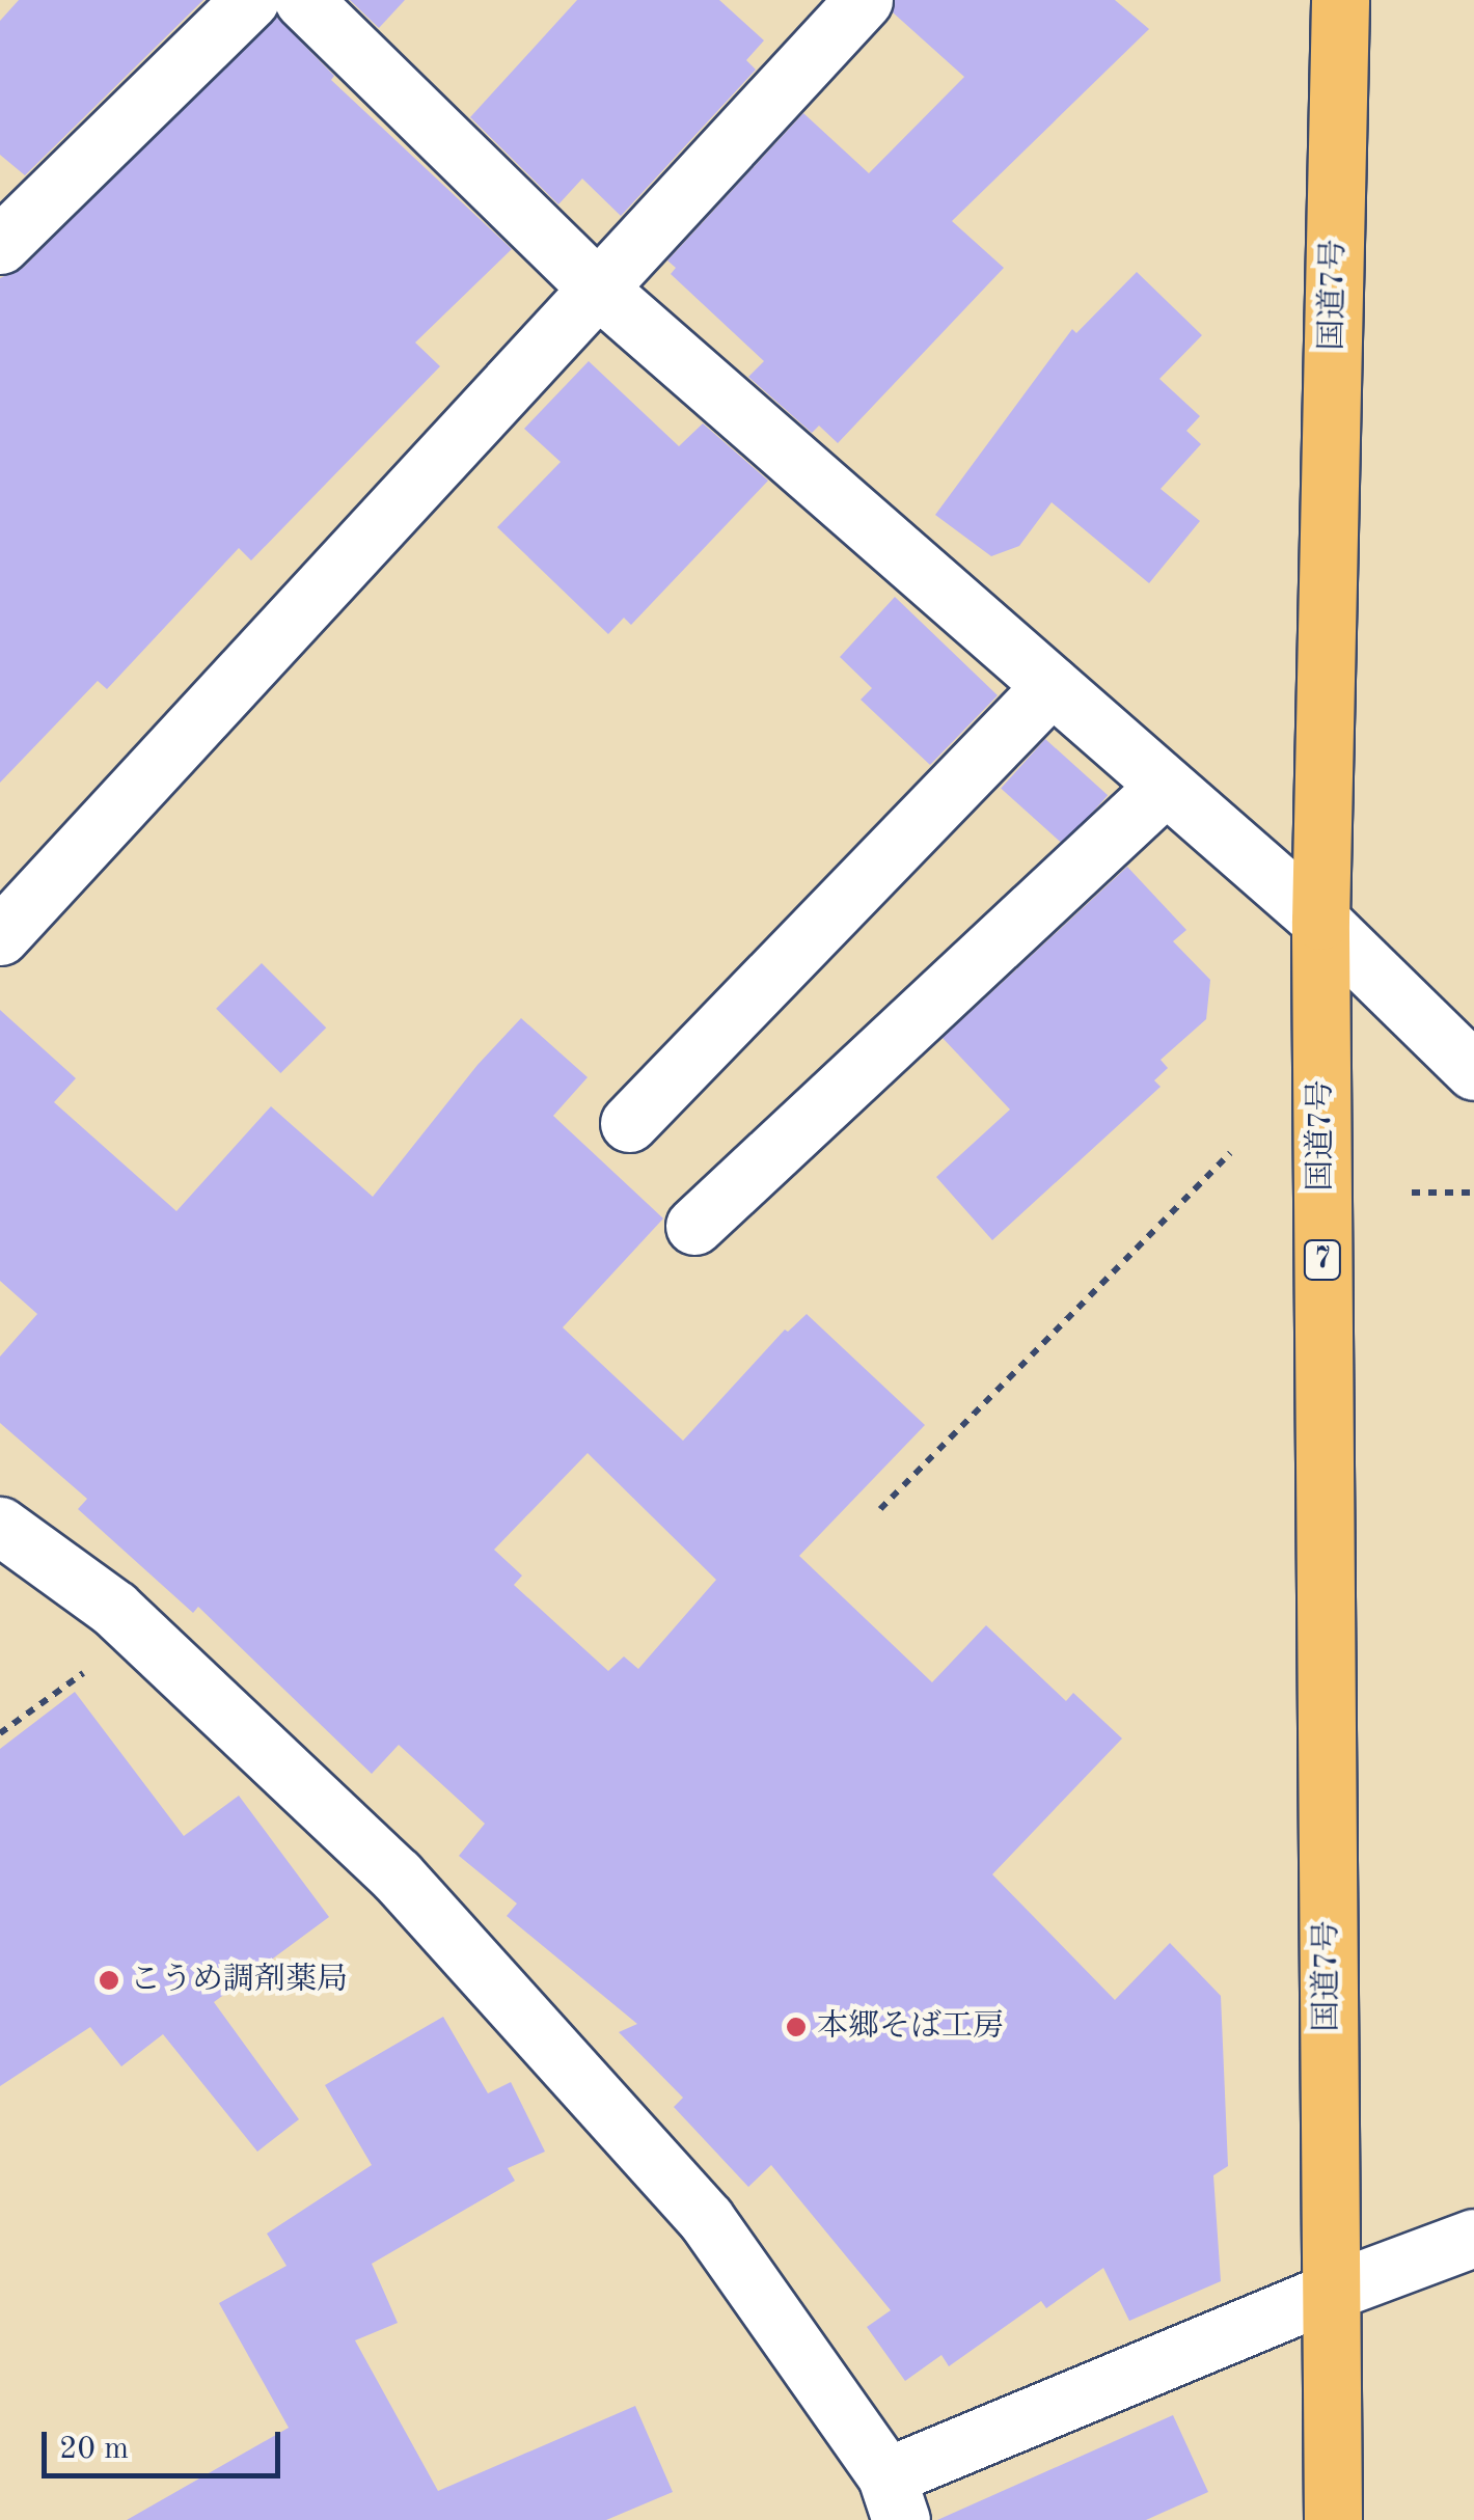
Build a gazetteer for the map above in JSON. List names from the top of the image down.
{
  "streets": {
    "highway": ["国道7号", "7"]
  },
  "places": ["こうめ調剤薬局", "本郷そば工房"],
  "scale_bar": "20 m"
}
